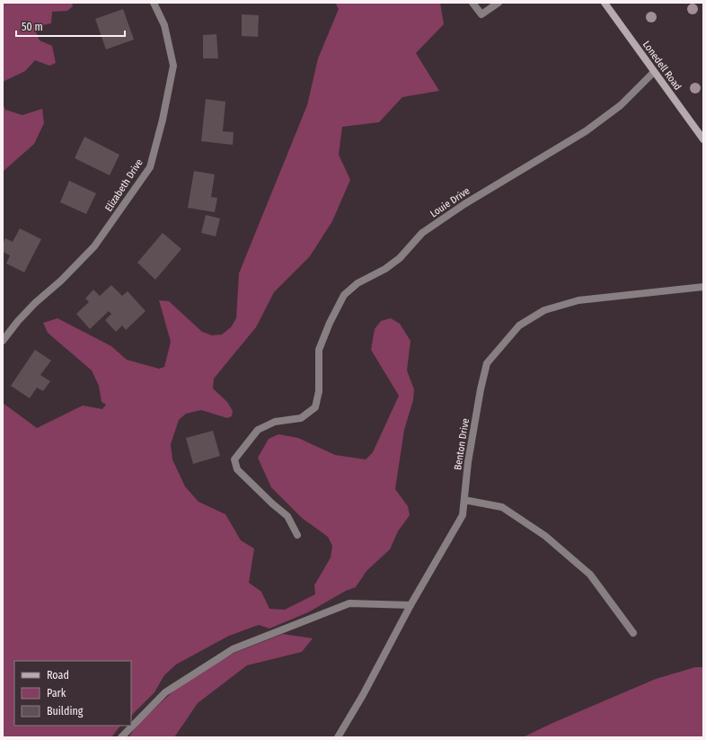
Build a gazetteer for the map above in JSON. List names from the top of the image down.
{
  "streets": {
    "street": [
      "Lonedell Road",
      "Elizabeth Drive",
      "Louie Drive",
      "Benton Drive"
    ]
  },
  "crossings": [
    ["Lonedell Road", "Louie Drive"]
  ],
  "legend": ["Road", "Park", "Building"],
  "scale_bar": "50 m"
}
